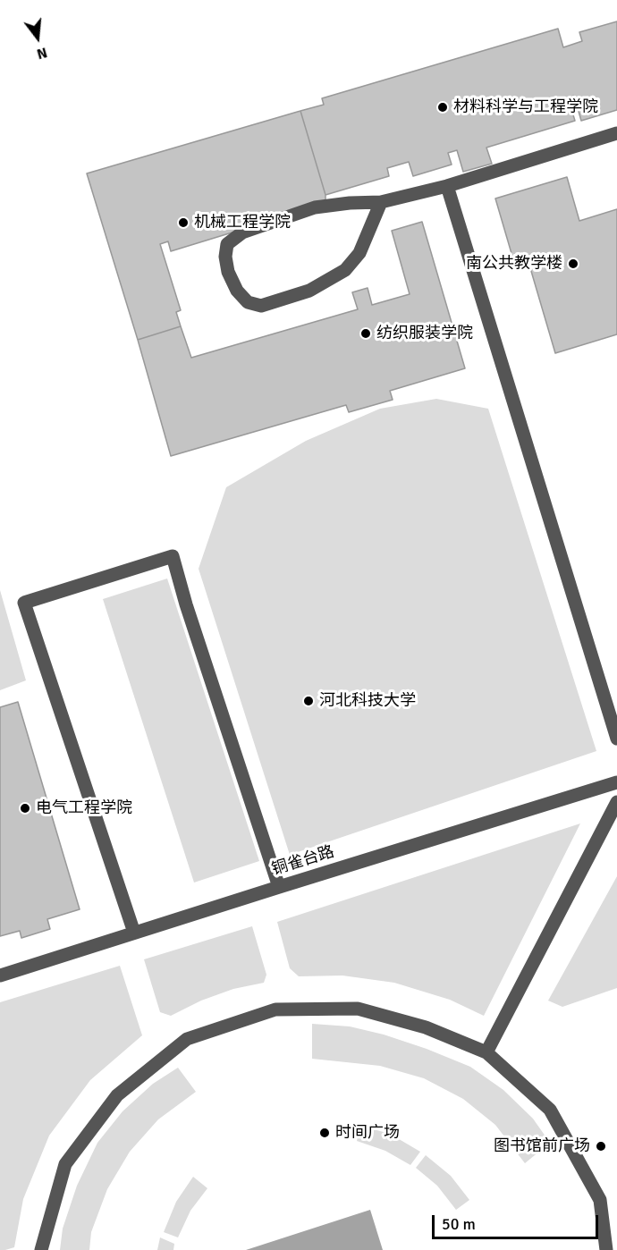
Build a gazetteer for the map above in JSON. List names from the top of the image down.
{
  "streets": {
    "lane": ["铜雀台路"]
  },
  "places": [
    "材料科学与工程学院",
    "机械工程学院",
    "南公共教学楼",
    "纺织服装学院",
    "河北科技大学",
    "电气工程学院",
    "时间广场",
    "图书馆前广场"
  ],
  "scale_bar": "50 m",
  "north": "bottom"
}
